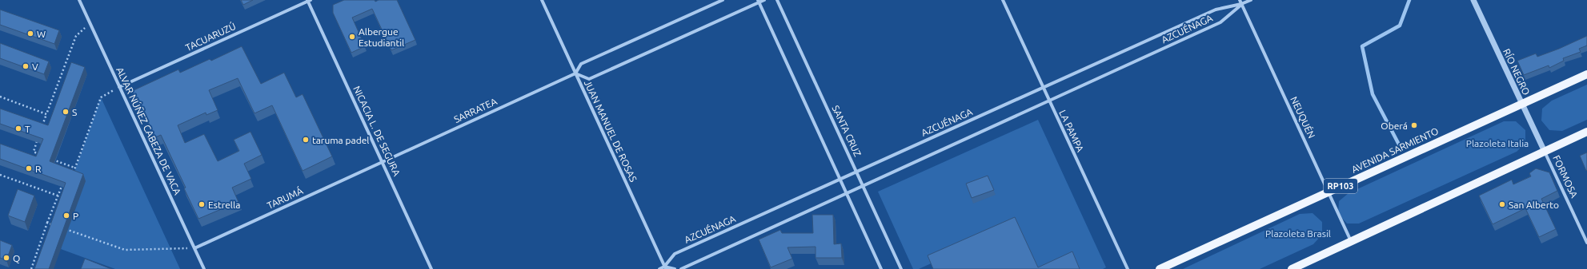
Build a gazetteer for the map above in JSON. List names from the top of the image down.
{
  "streets": {
    "main road": ["AVENIDA SARMIENTO", "RP103"],
    "street": [
      "AZCUÉNAGA",
      "TACUARUZÚ",
      "RÍO NEGRO",
      "SARRATEA",
      "NEUQUÉN",
      "ALVAR NÚÑEZ CABEZA DE VACA",
      "NICACIA L. DE SEGURA",
      "JUAN MANUEL DE ROSAS",
      "SANTA CRUZ",
      "LA PAMPA",
      "FORMOSA",
      "TARUMÁ"
    ]
  },
  "crossings": [
    ["AZCUÉNAGA", "NEUQUÉN"],
    ["AZCUÉNAGA", "JUAN MANUEL DE ROSAS"],
    ["AZCUÉNAGA", "SANTA CRUZ"],
    ["AZCUÉNAGA", "LA PAMPA"],
    ["TACUARUZÚ", "ALVAR NÚÑEZ CABEZA DE VACA"],
    ["TACUARUZÚ", "NICACIA L. DE SEGURA"],
    ["RÍO NEGRO", "AVENIDA SARMIENTO"],
    ["RÍO NEGRO", "FORMOSA"],
    ["SARRATEA", "NICACIA L. DE SEGURA"],
    ["SARRATEA", "JUAN MANUEL DE ROSAS"],
    ["SARRATEA", "TARUMÁ"],
    ["NEUQUÉN", "AVENIDA SARMIENTO"],
    ["ALVAR NÚÑEZ CABEZA DE VACA", "TARUMÁ"],
    ["NICACIA L. DE SEGURA", "TARUMÁ"]
  ],
  "parks": ["Plazoleta Italia", "Plazoleta Brasil"],
  "places": [
    "W",
    "Albergue Estudiantil",
    "V",
    "S",
    "Oberá",
    "T",
    "taruma padel",
    "R",
    "Estrella",
    "San Alberto",
    "P",
    "Q"
  ]
}
